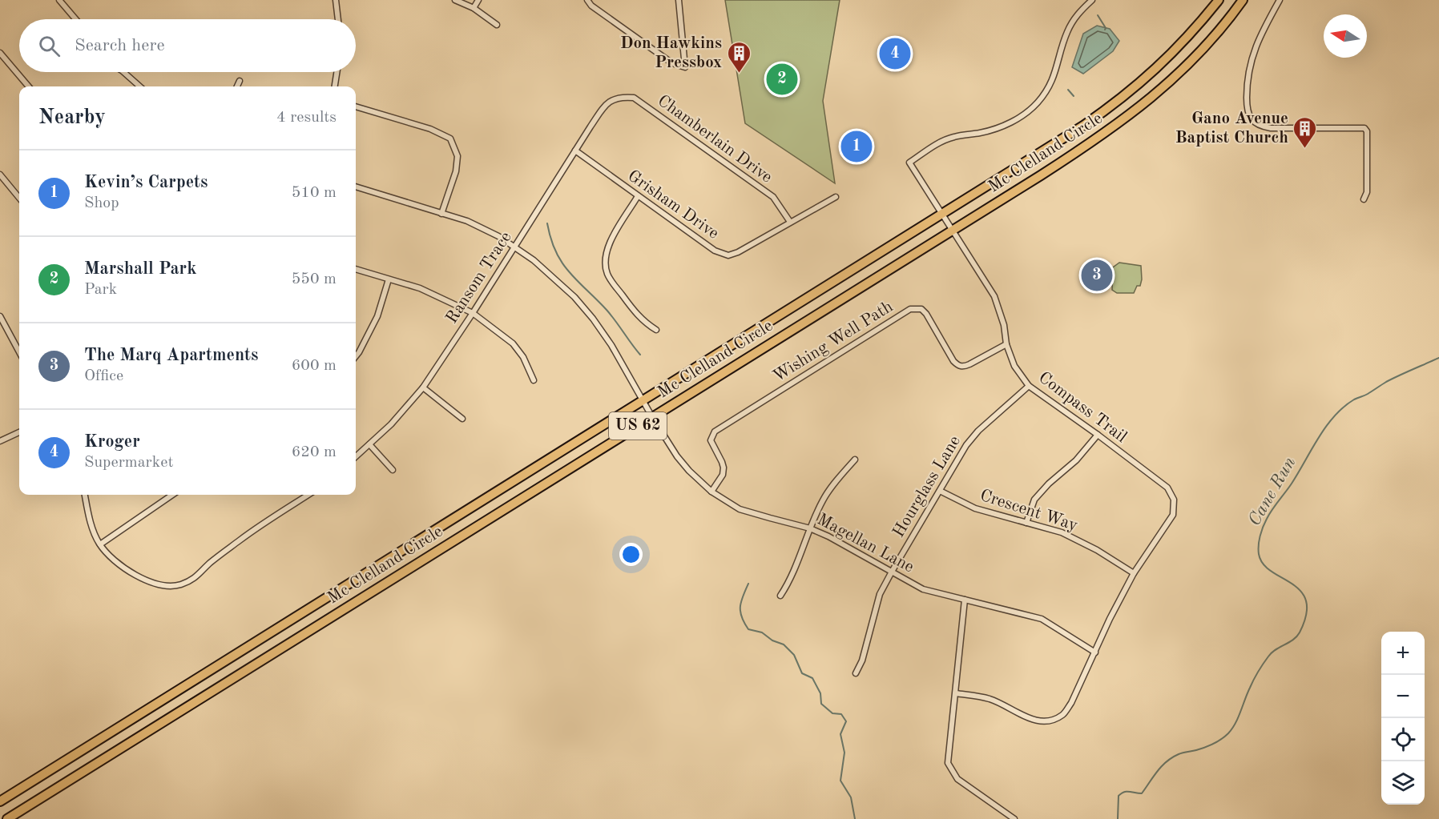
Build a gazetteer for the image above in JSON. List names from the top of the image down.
{
  "streets": {
    "highway": ["Mc Clelland Circle", "US 62"],
    "street": [
      "Chamberlain Drive",
      "Grisham Drive",
      "Ransom Trace",
      "Wishing Well Path",
      "Compass Trail",
      "Hourglass Lane",
      "Crescent Way",
      "Magellan Lane"
    ]
  },
  "crossings": [
    ["Chamberlain Drive", "Grisham Drive"],
    ["Chamberlain Drive", "Ransom Trace"],
    ["Mc Clelland Circle", "Compass Trail"],
    ["Mc Clelland Circle", "Magellan Lane"],
    ["Grisham Drive", "Ransom Trace"],
    ["Ransom Trace", "Magellan Lane"],
    ["Wishing Well Path", "Compass Trail"],
    ["Wishing Well Path", "Magellan Lane"],
    ["Compass Trail", "Hourglass Lane"],
    ["Compass Trail", "Crescent Way"],
    ["Hourglass Lane", "Crescent Way"],
    ["Hourglass Lane", "Magellan Lane"]
  ],
  "water": ["Cane Run"],
  "places": {
    "building": ["Don Hawkins Pressbox", "Gano Avenue Baptist Church"]
  },
  "north": "left",
  "page": {
    "search": "Search here",
    "pins": [
      "4",
      "2",
      "1",
      "3"
    ],
    "heading": ["Nearby", "4 results"],
    "list": [
      {
        "mark": "1",
        "name": "Kevin’s Carpets",
        "note": "Shop",
        "value": "510 m"
      },
      {
        "mark": "2",
        "name": "Marshall Park",
        "note": "Park",
        "value": "550 m"
      },
      {
        "mark": "3",
        "name": "The Marq Apartments",
        "note": "Office",
        "value": "600 m"
      },
      {
        "mark": "4",
        "name": "Kroger",
        "note": "Supermarket",
        "value": "620 m"
      }
    ],
    "map_buttons": ["+", "−"]
  }
}
